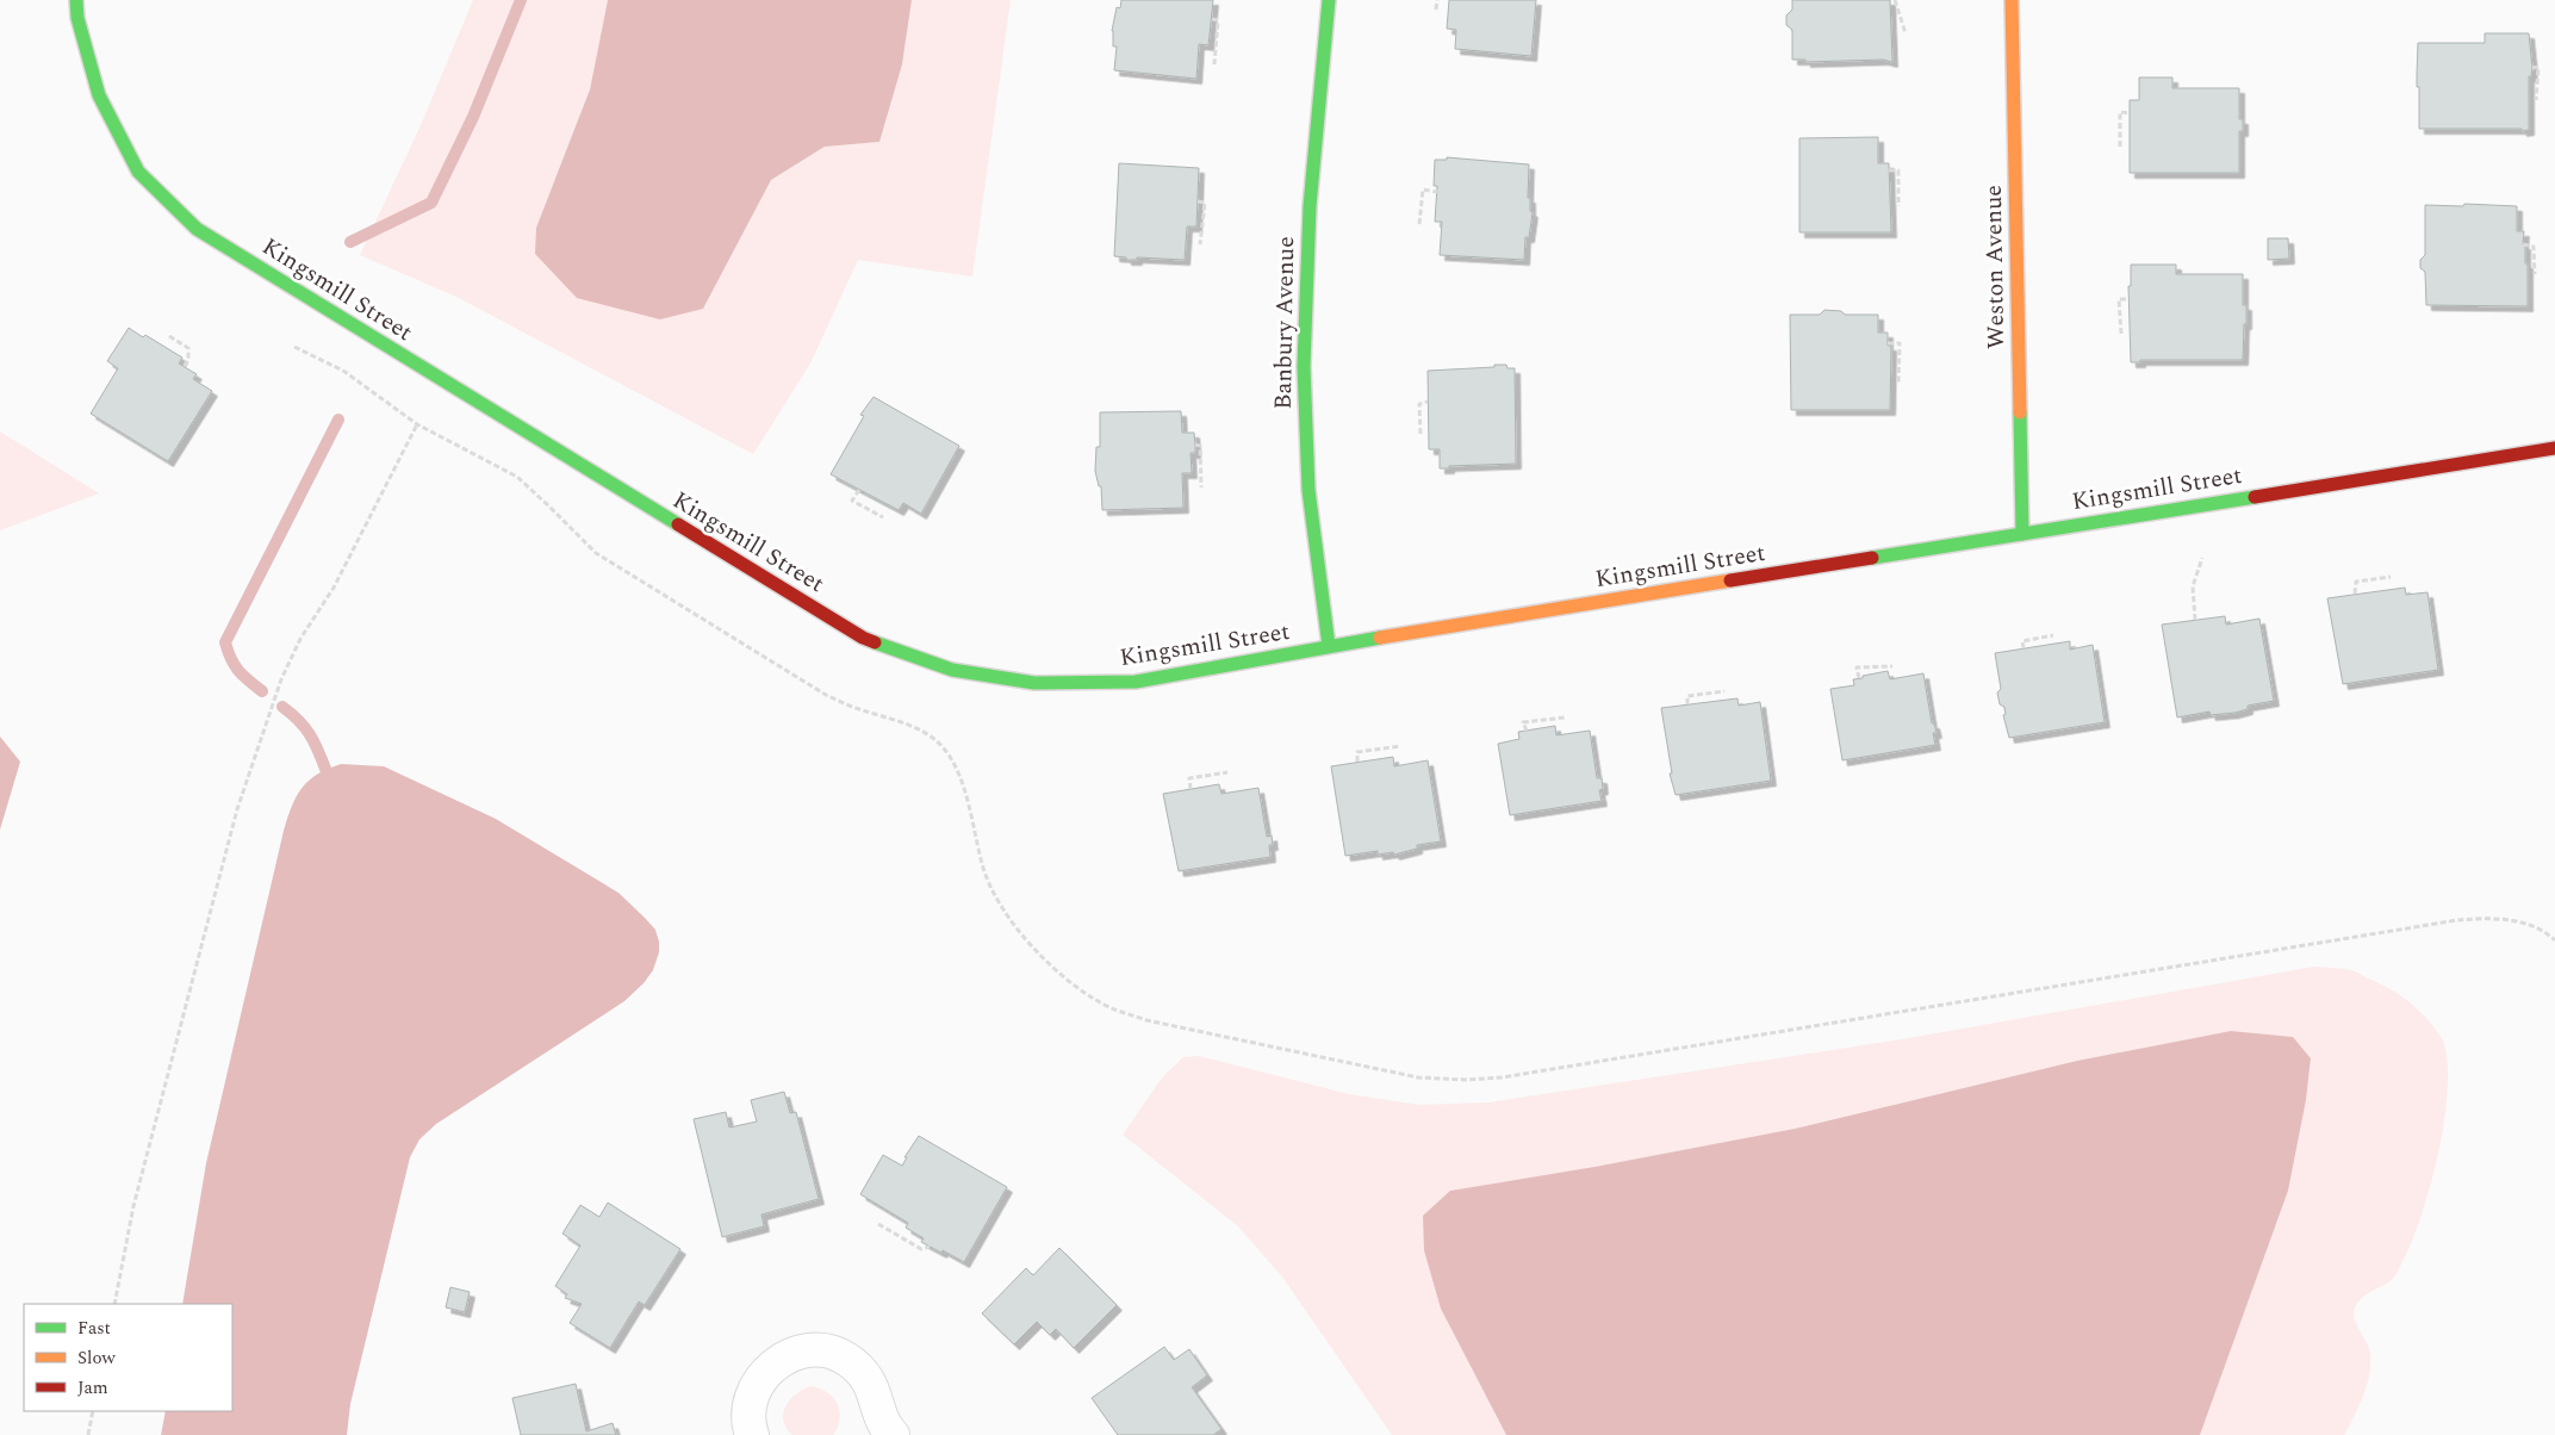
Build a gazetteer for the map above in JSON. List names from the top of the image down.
{
  "streets": {
    "street": ["Weston Avenue", "Kingsmill Street", "Banbury Avenue"]
  },
  "crossings": [
    ["Weston Avenue", "Kingsmill Street"],
    ["Kingsmill Street", "Banbury Avenue"]
  ],
  "legend": ["Fast", "Slow", "Jam"]
}
